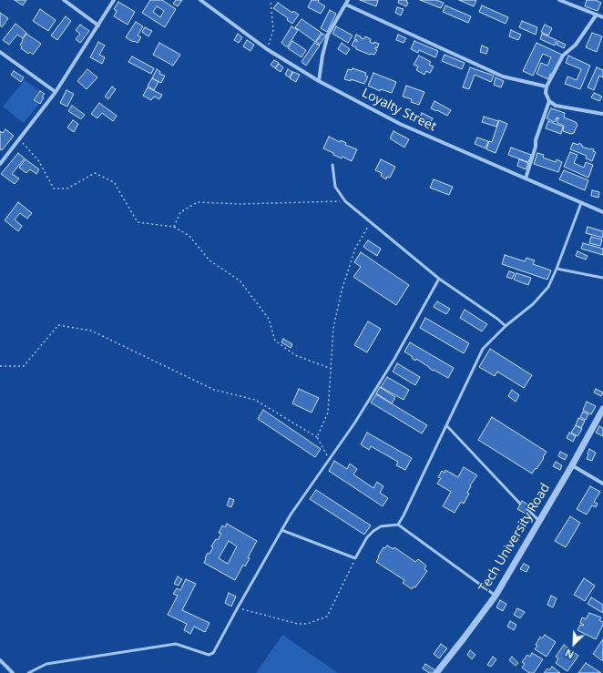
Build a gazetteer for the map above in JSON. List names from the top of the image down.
{
  "streets": {
    "street": ["Loyalty Street", "Tech University Road"]
  },
  "north": "bottom left"
}
